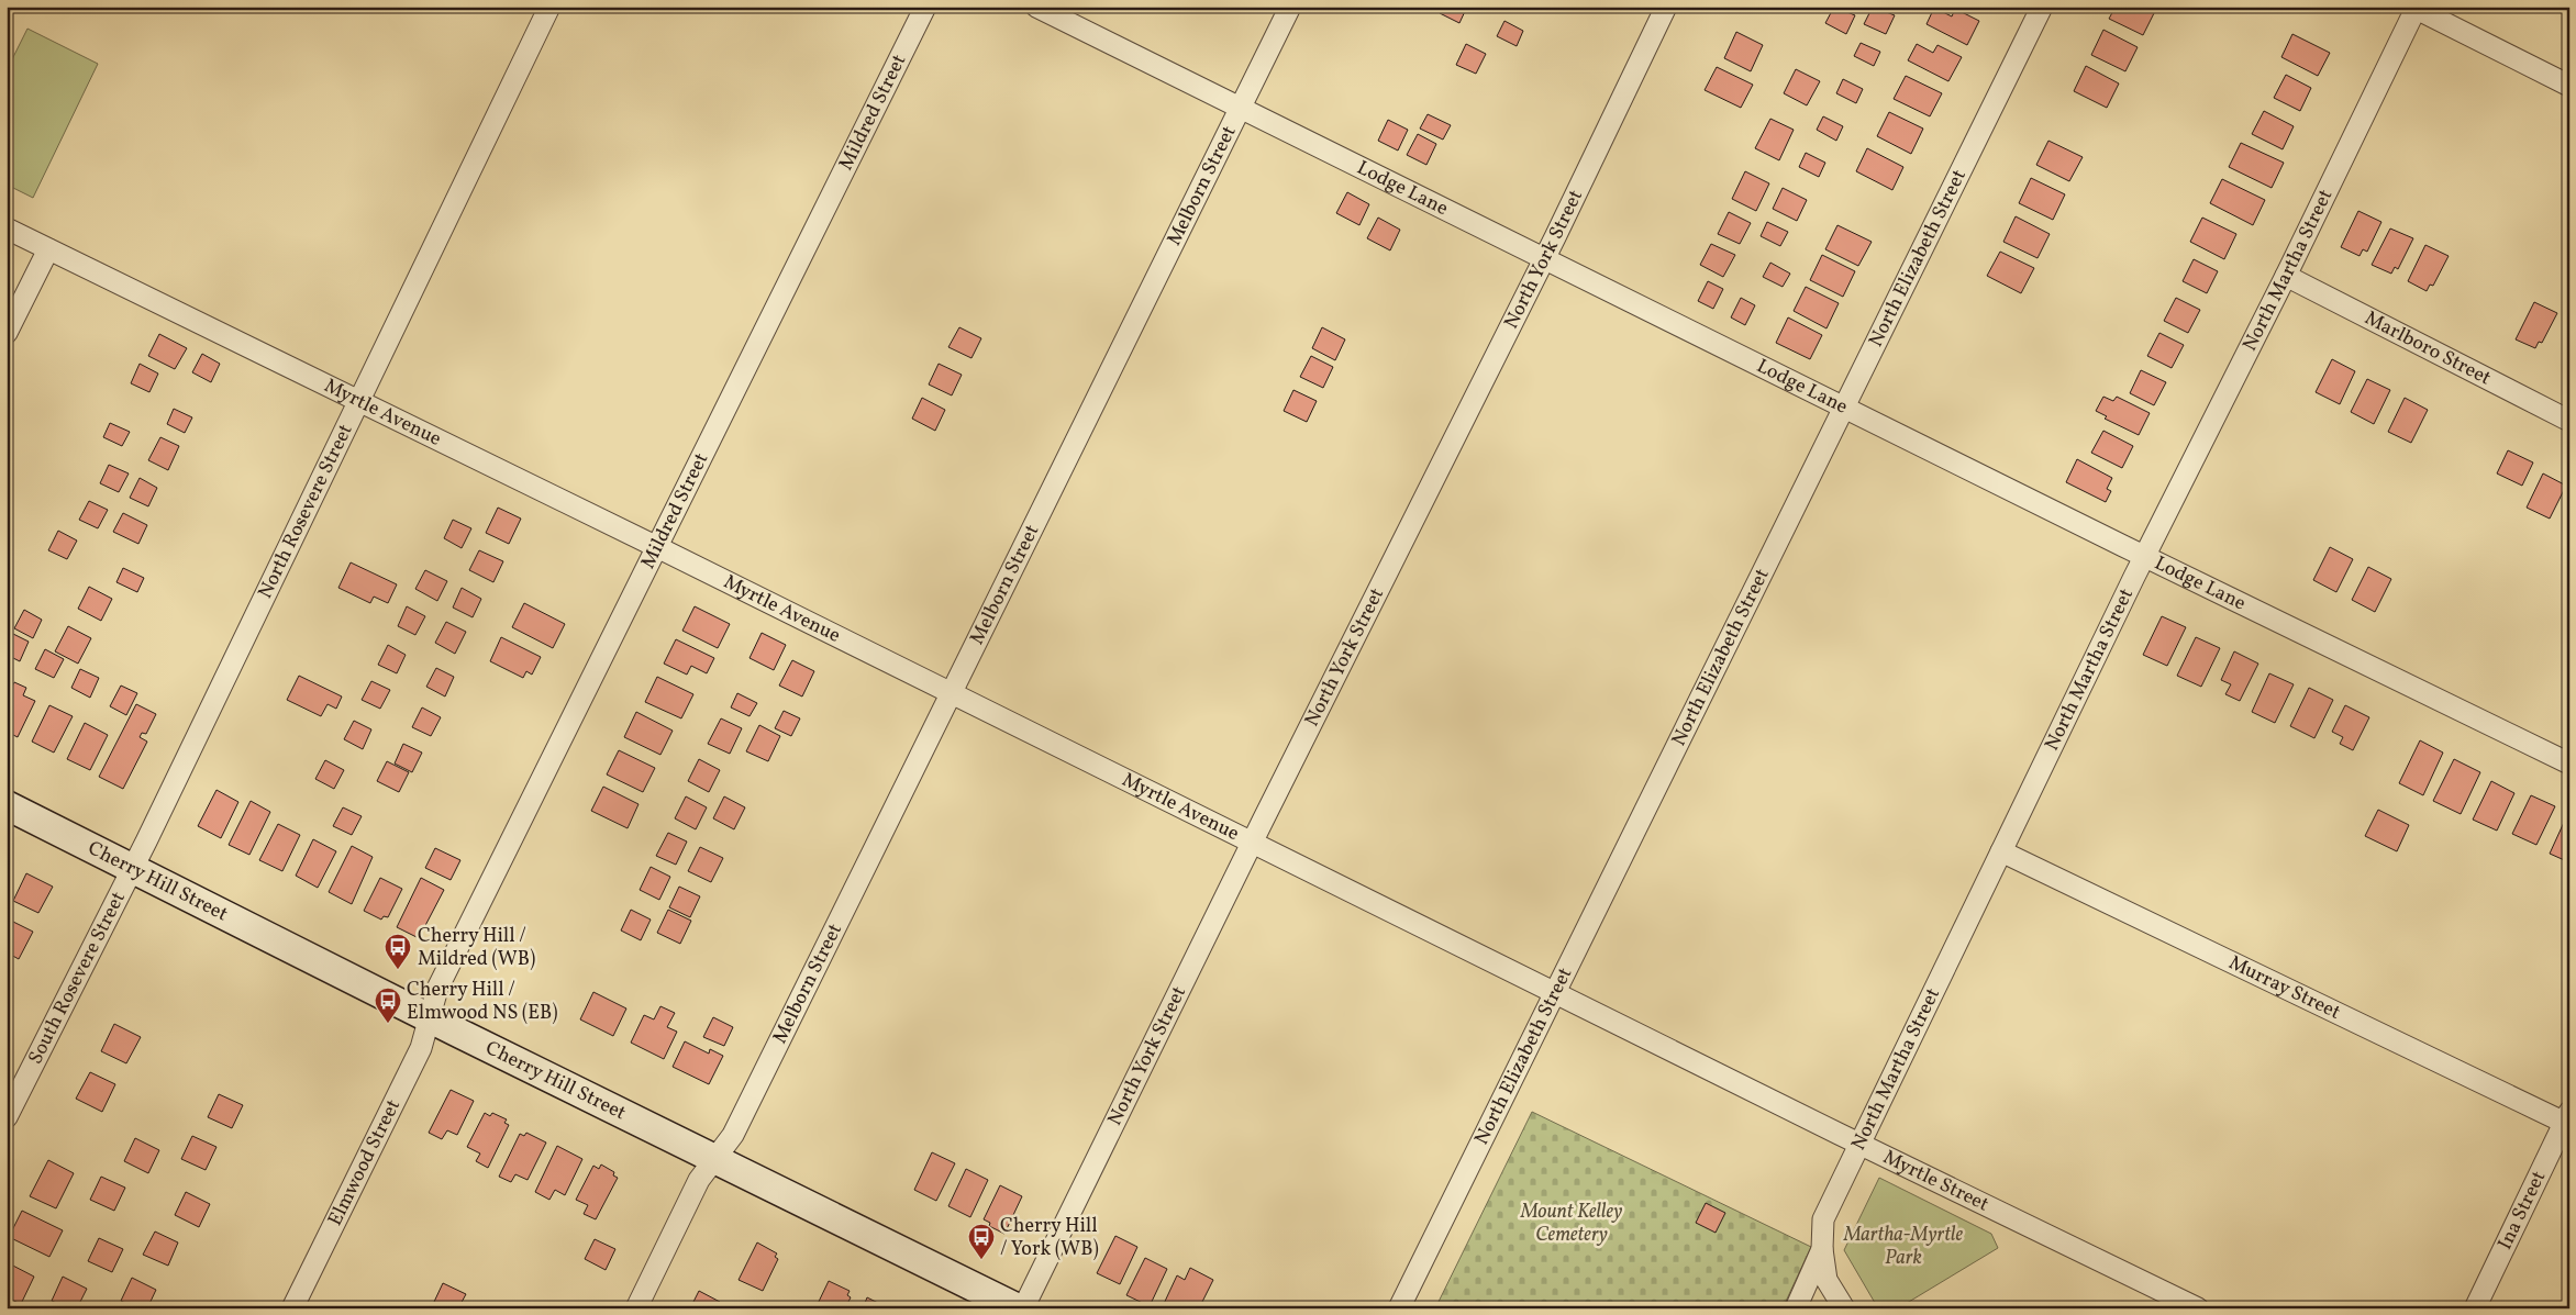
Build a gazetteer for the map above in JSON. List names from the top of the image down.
{
  "streets": {
    "street": [
      "Mildred Street",
      "Melborn Street",
      "Lodge Lane",
      "North Elizabeth Street",
      "North York Street",
      "North Martha Street",
      "Marlboro Street",
      "Myrtle Avenue",
      "North Rosevere Street",
      "Cherry Hill Street",
      "South Rosevere Street",
      "Murray Street",
      "Elmwood Street",
      "Myrtle Street",
      "Ina Street"
    ]
  },
  "crossings": [
    ["Mildred Street", "Myrtle Avenue"],
    ["Mildred Street", "Cherry Hill Street"],
    ["Mildred Street", "Elmwood Street"],
    ["Melborn Street", "Lodge Lane"],
    ["Melborn Street", "Myrtle Avenue"],
    ["Melborn Street", "Cherry Hill Street"],
    ["Lodge Lane", "North Elizabeth Street"],
    ["Lodge Lane", "North York Street"],
    ["Lodge Lane", "North Martha Street"],
    ["North Elizabeth Street", "Myrtle Avenue"],
    ["North Elizabeth Street", "Myrtle Street"],
    ["North York Street", "Myrtle Avenue"],
    ["North Martha Street", "Marlboro Street"],
    ["North Martha Street", "Murray Street"],
    ["North Martha Street", "Myrtle Street"],
    ["Myrtle Avenue", "North Rosevere Street"],
    ["Myrtle Avenue", "Myrtle Street"],
    ["North Rosevere Street", "Cherry Hill Street"],
    ["North Rosevere Street", "South Rosevere Street"],
    ["Cherry Hill Street", "South Rosevere Street"],
    ["Cherry Hill Street", "Elmwood Street"],
    ["Murray Street", "Ina Street"]
  ],
  "parks": ["Mount Kelley Cemetery", "Martha-Myrtle Park"],
  "places": {
    "bus stop": ["Cherry Hill / Mildred (WB)", "Cherry Hill / Elmwood NS (EB)", "Cherry Hill / York (WB)"]
  }
}
